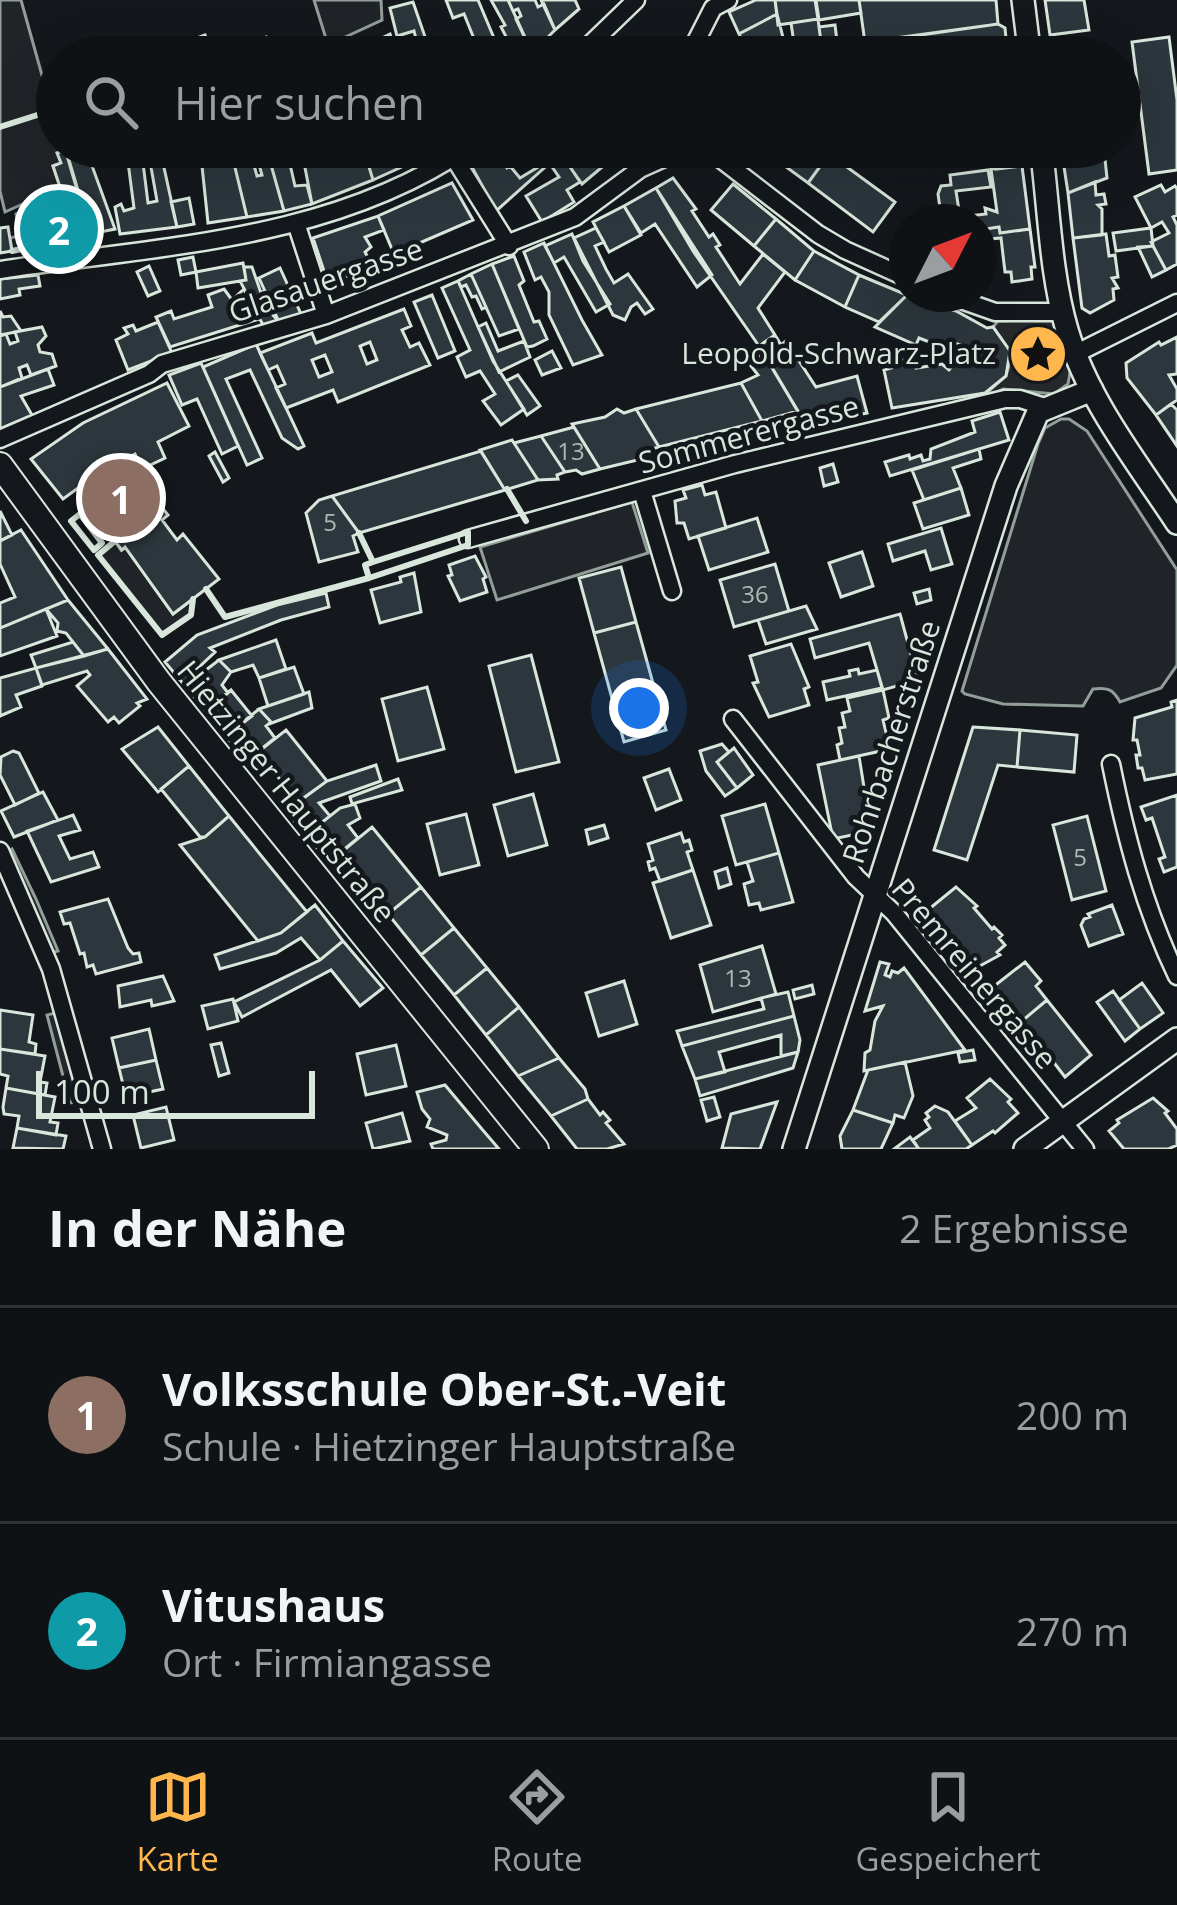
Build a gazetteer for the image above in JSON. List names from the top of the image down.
{
  "streets": {
    "main road": ["Hietzinger Hauptstraße"],
    "street": [
      "Glasauergasse",
      "Sommerergasse",
      "Rohrbacherstraße",
      "Premreinergasse"
    ]
  },
  "crossings": [
    ["Sommerergasse", "Rohrbacherstraße"],
    ["Rohrbacherstraße", "Premreinergasse"]
  ],
  "places": {
    "place": ["Leopold-Schwarz-Platz"]
  },
  "house_numbers": [
    "13",
    "5",
    "36",
    "5",
    "13"
  ],
  "scale_bar": "100 m",
  "north": "top right",
  "page": {
    "search": "Hier suchen",
    "pins": ["2", "1"],
    "scale": "100 m",
    "heading": ["In der Nähe", "2 Ergebnisse"],
    "list": [
      {
        "mark": "1",
        "name": "Volksschule Ober-St.-Veit",
        "note": "Schule · Hietzinger Hauptstraße",
        "value": "200 m"
      },
      {
        "mark": "2",
        "name": "Vitushaus",
        "note": "Ort · Firmiangasse",
        "value": "270 m"
      }
    ],
    "nav": ["Karte", "Route", "Gespeichert"]
  }
}
